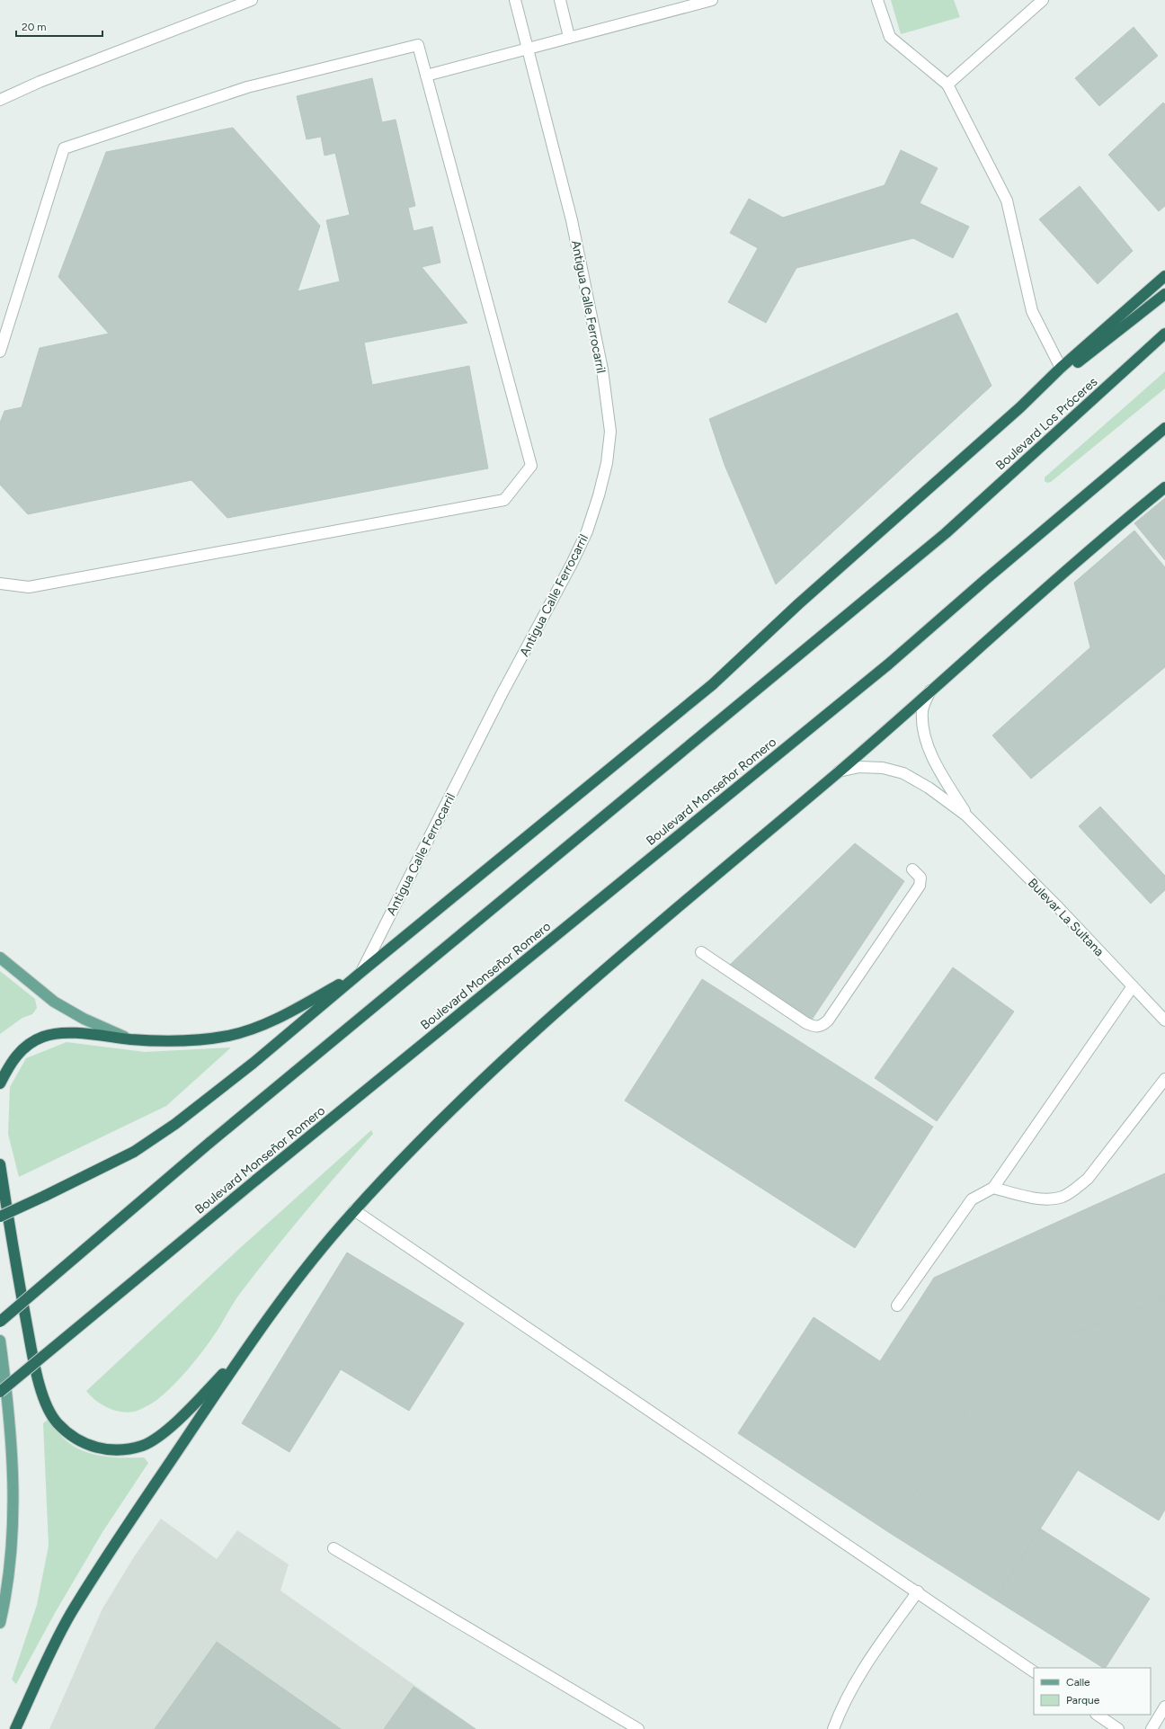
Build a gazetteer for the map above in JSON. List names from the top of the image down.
{
  "streets": {
    "highway": ["Boulevard Los Próceres", "Boulevard Monseñor Romero"],
    "street": ["Antigua Calle Ferrocarril", "Bulevar La Sultana"]
  },
  "legend": ["Calle", "Parque"],
  "scale_bar": "20 m"
}
